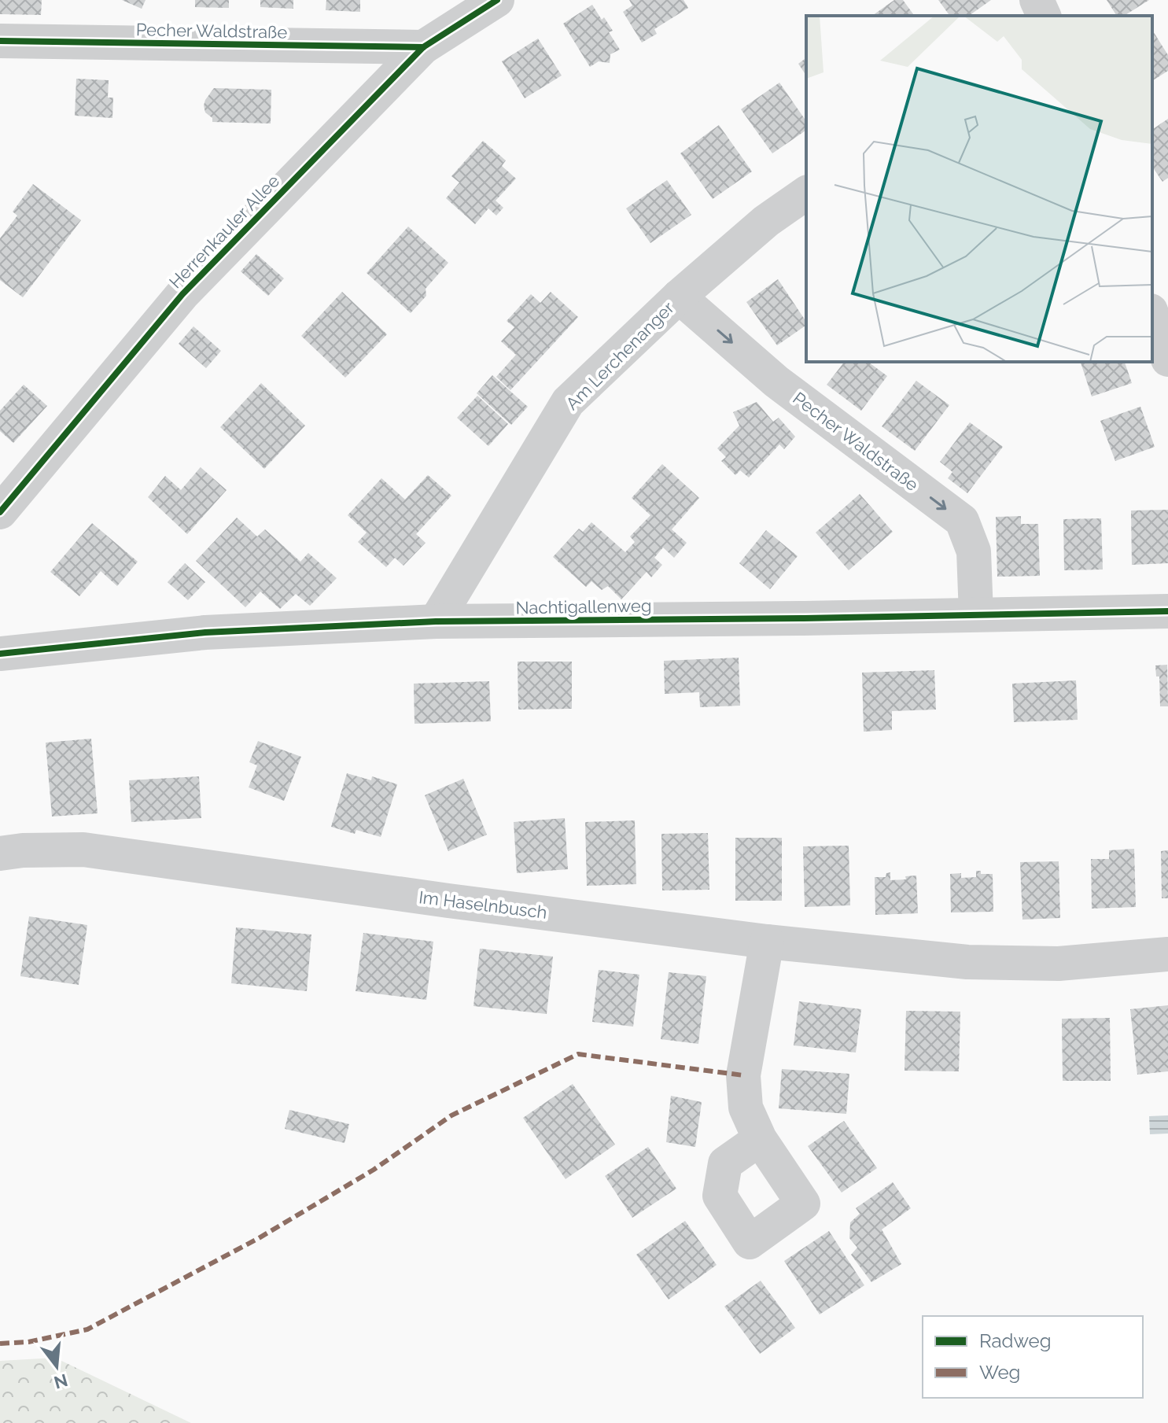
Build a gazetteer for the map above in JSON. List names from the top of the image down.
{
  "streets": {
    "street": [
      "Pecher Waldstraße",
      "Herrenkauler Allee",
      "Am Lerchenanger",
      "Nachtigallenweg",
      "Im Haselnbusch"
    ]
  },
  "crossings": [
    ["Pecher Waldstraße", "Herrenkauler Allee"],
    ["Pecher Waldstraße", "Am Lerchenanger"],
    ["Pecher Waldstraße", "Nachtigallenweg"],
    ["Am Lerchenanger", "Nachtigallenweg"]
  ],
  "one_way": ["Pecher Waldstraße"],
  "legend": ["Radweg", "Weg"],
  "north": "bottom"
}
